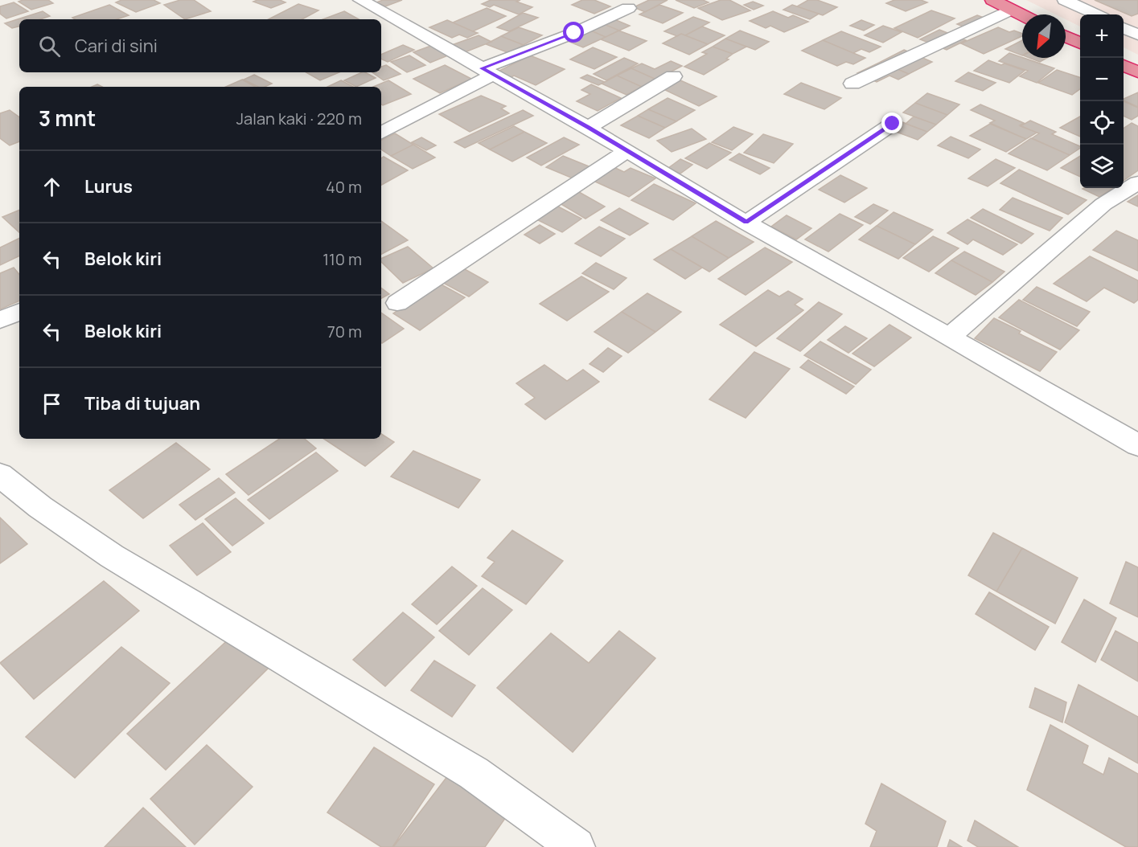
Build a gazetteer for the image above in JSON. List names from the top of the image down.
{
  "north": "bottom left",
  "page": {
    "map_buttons": ["+", "−"],
    "search": "Cari di sini",
    "heading": ["3 mnt", "Jalan kaki · 220 m"],
    "list": [
      ["Lurus", "40 m"],
      ["Belok kiri", "110 m"],
      ["Belok kiri", "70 m"],
      "Tiba di tujuan"
    ]
  }
}
